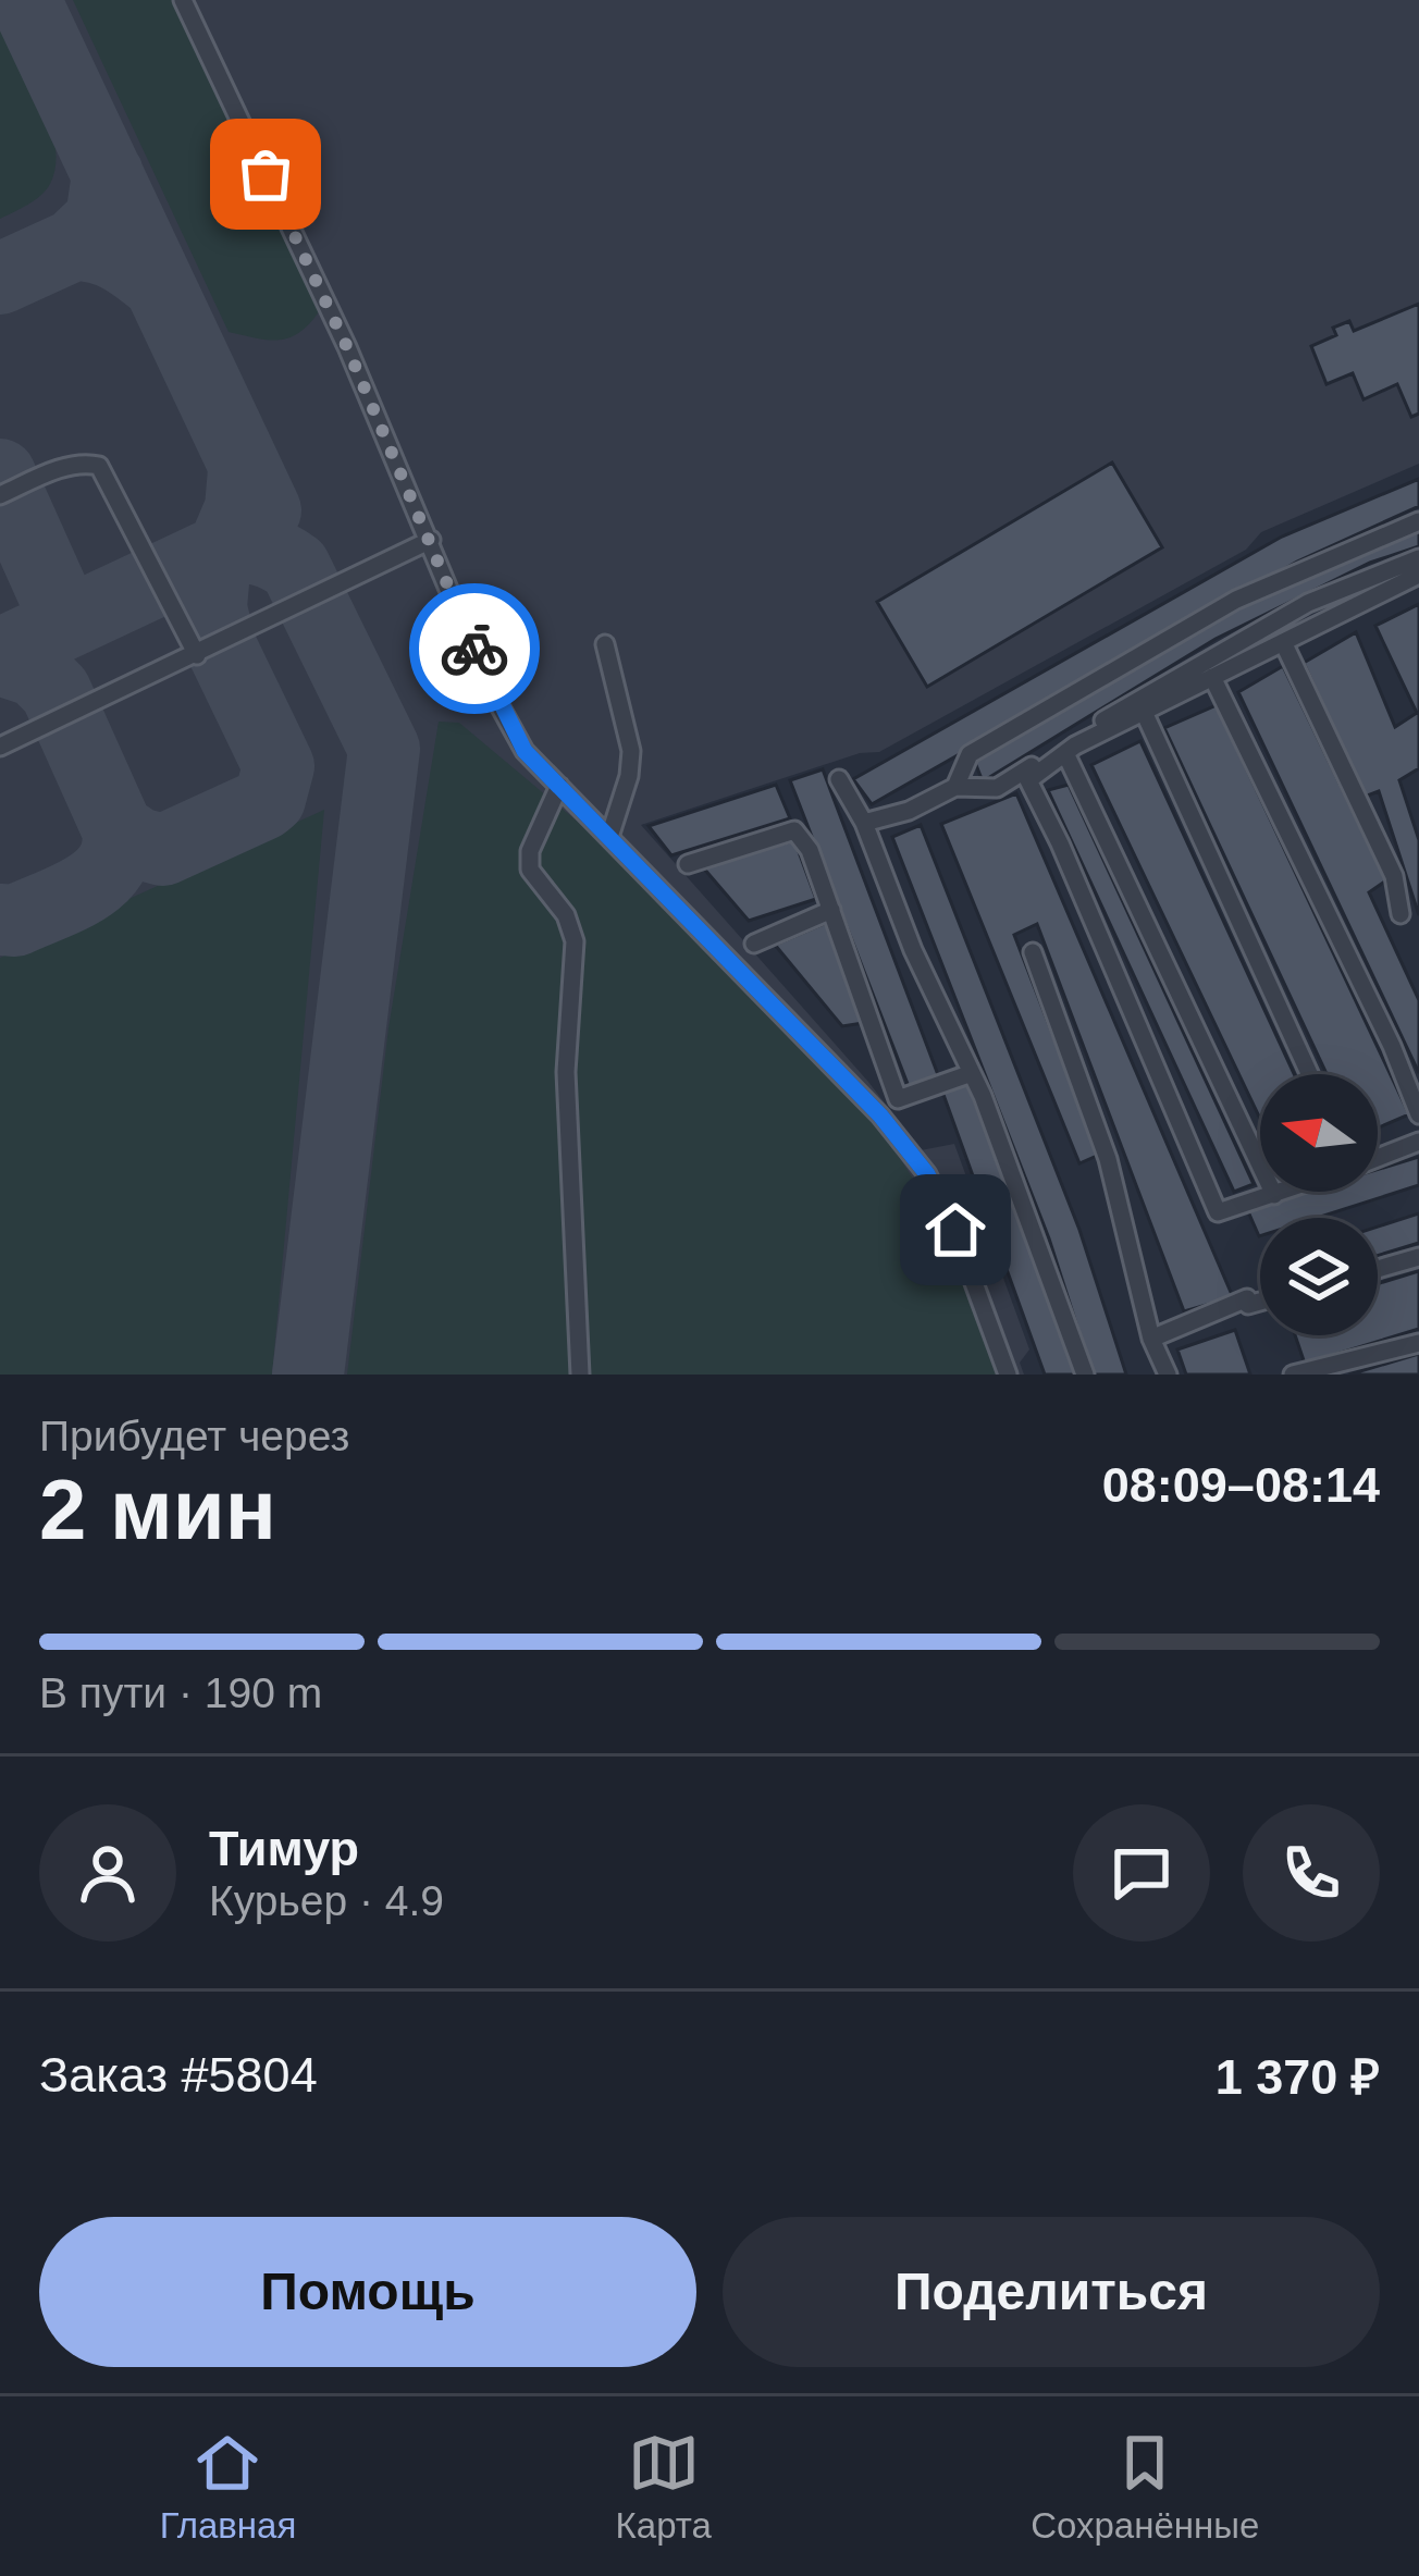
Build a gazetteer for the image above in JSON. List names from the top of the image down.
{
  "north": "left",
  "page": {
    "heading": ["2 мин", "Прибудет через", "08:09–08:14"],
    "panel": [
      "Тимур",
      "Курьер · 4.9",
      "Заказ #5804",
      "1 370 ₽"
    ],
    "bar": "В пути · 190 m",
    "buttons": ["Помощь", "Поделиться"],
    "tabs": ["Главная", "Карта", "Сохранённые"]
  }
}
